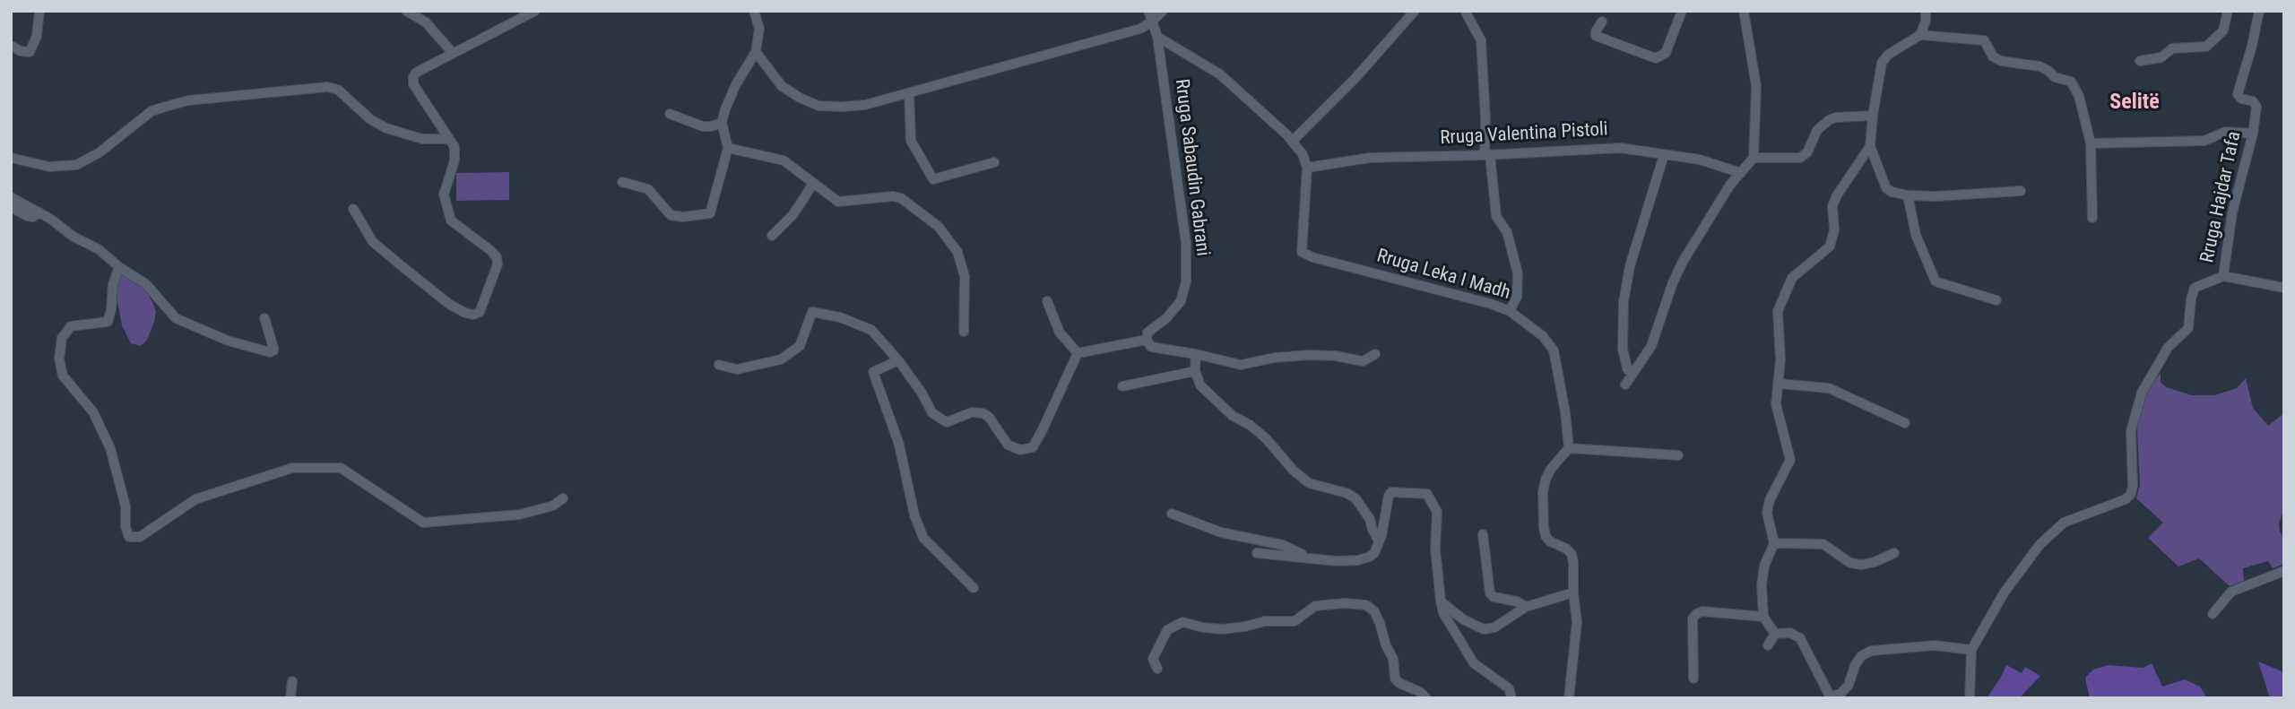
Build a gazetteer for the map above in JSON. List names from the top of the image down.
{
  "streets": {
    "street": [
      "Rruga Valentina Pistoli",
      "Rruga Sabaudin Gabrani",
      "Rruga Hajdar Tafa",
      "Rruga Leka I Madh"
    ]
  },
  "crossings": [
    ["Rruga Valentina Pistoli", "Rruga Leka I Madh"]
  ],
  "districts": ["Selitë"]
}
